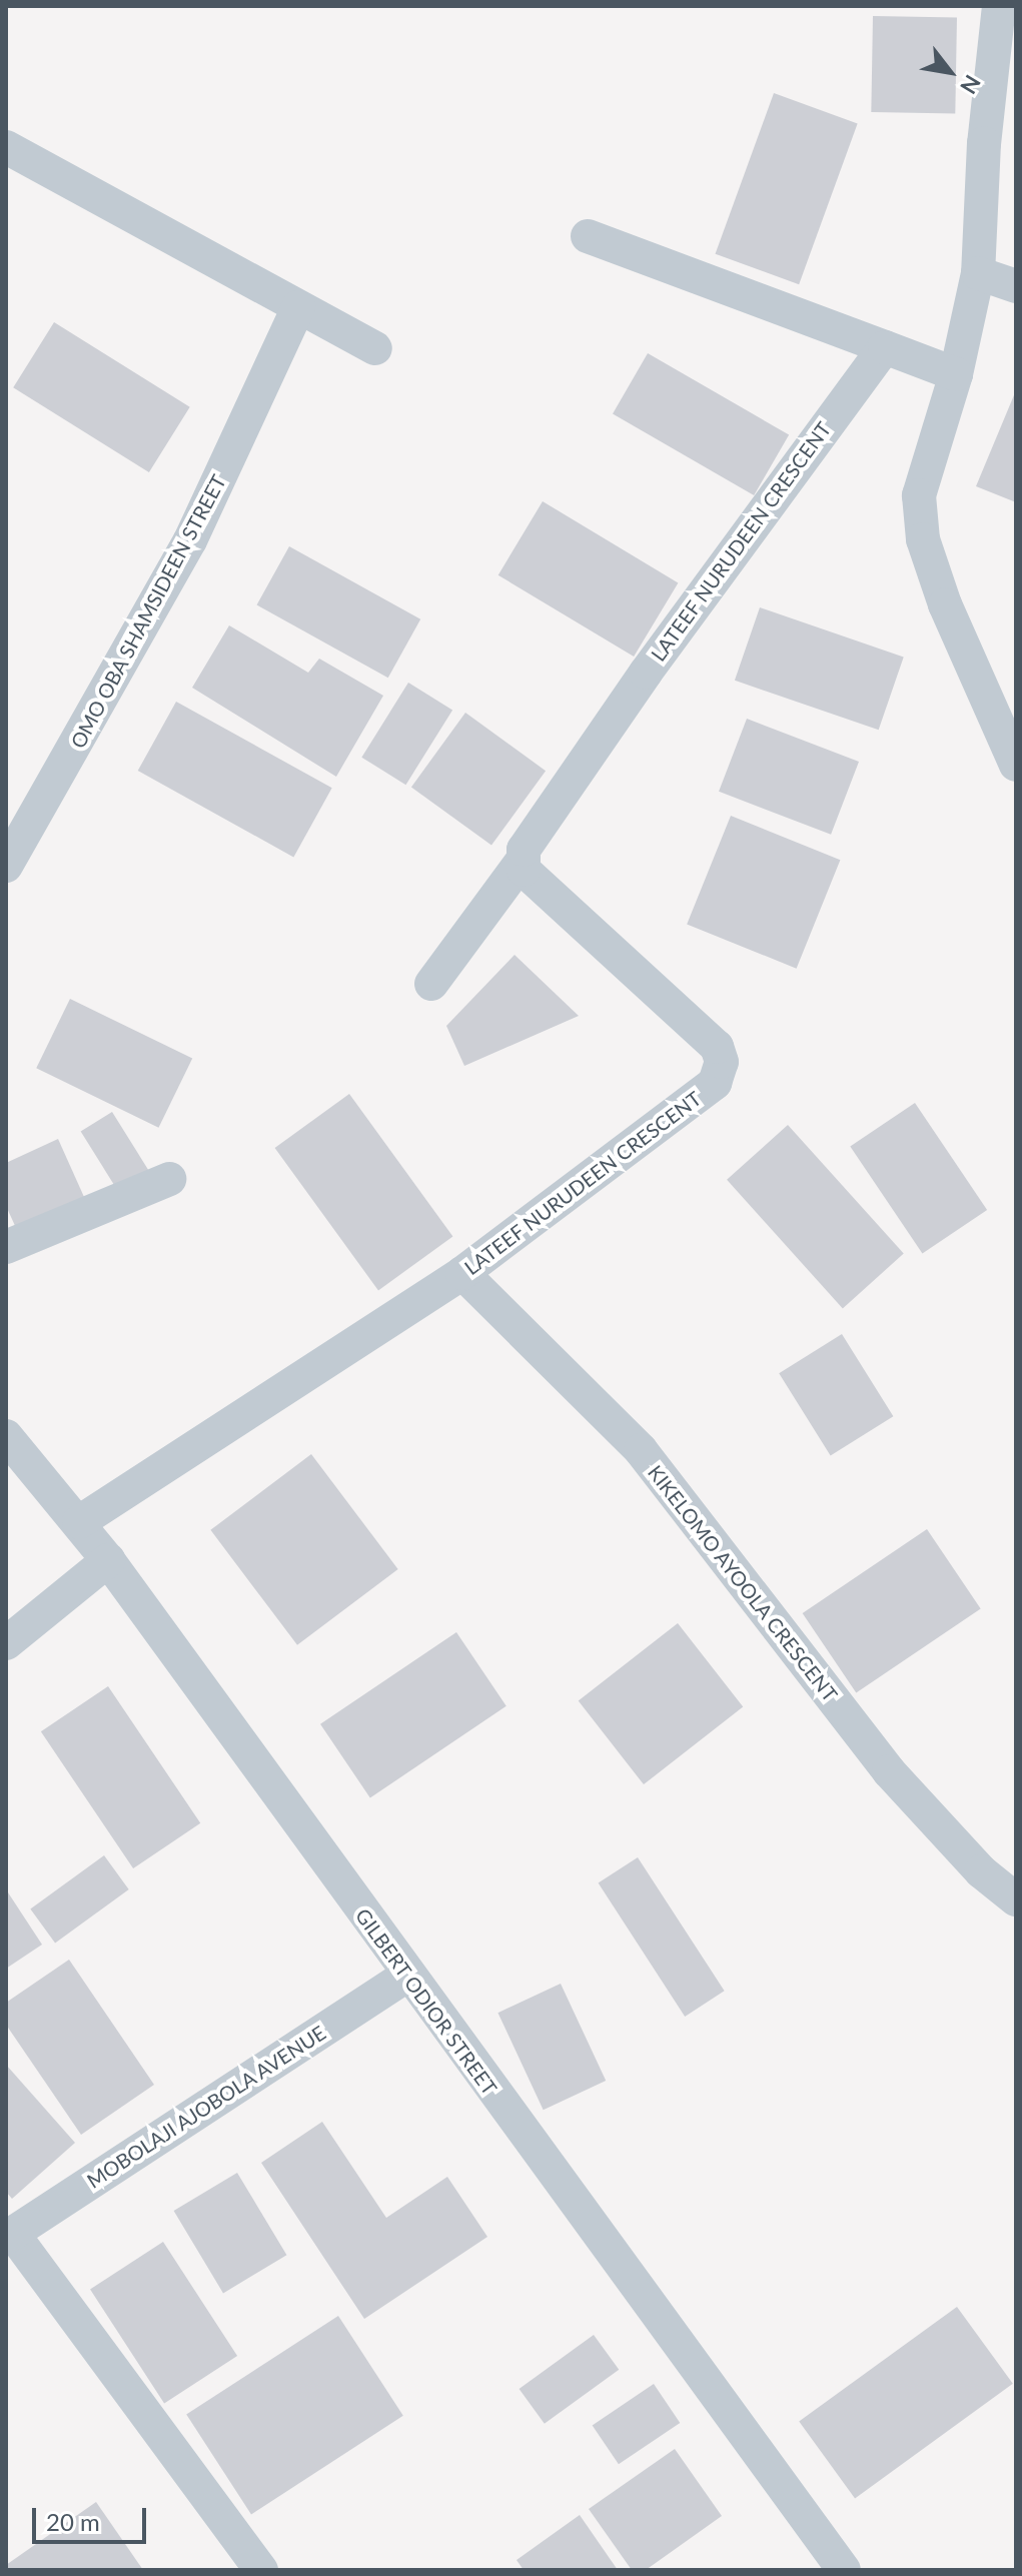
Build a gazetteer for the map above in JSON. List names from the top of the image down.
{
  "streets": {
    "street": [
      "LATEEF NURUDEEN CRESCENT",
      "OMO OBA SHAMSIDEEN STREET",
      "KIKELOMO AYOOLA CRESCENT",
      "GILBERT ODIOR STREET",
      "MOBOLAJI AJOBOLA AVENUE"
    ]
  },
  "crossings": [
    ["LATEEF NURUDEEN CRESCENT", "KIKELOMO AYOOLA CRESCENT"],
    ["LATEEF NURUDEEN CRESCENT", "GILBERT ODIOR STREET"],
    ["GILBERT ODIOR STREET", "MOBOLAJI AJOBOLA AVENUE"]
  ],
  "scale_bar": "20 m",
  "north": "bottom right"
}
